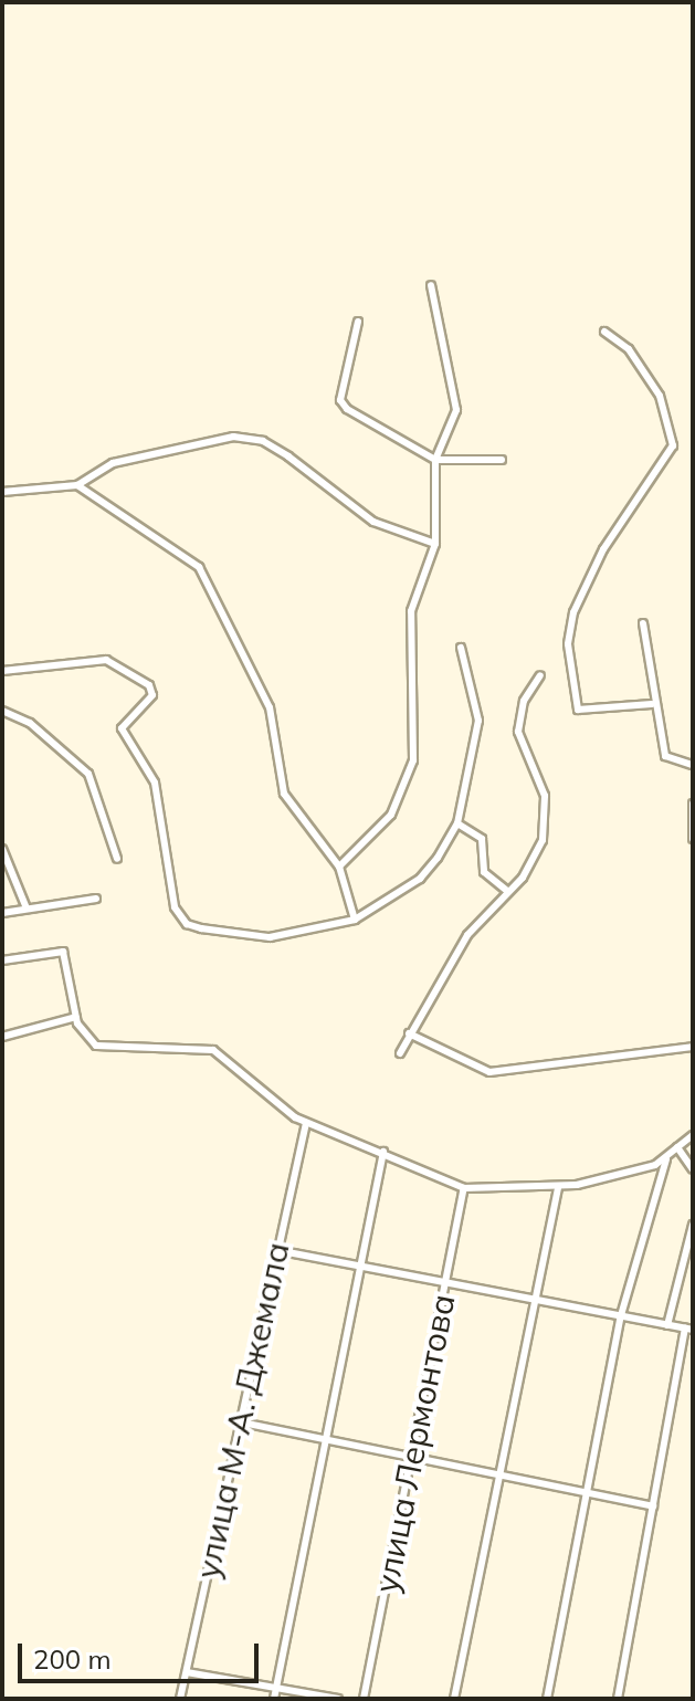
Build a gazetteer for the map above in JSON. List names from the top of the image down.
{
  "streets": {
    "street": ["улица М-А. Джемала", "улица Лермонтова"]
  },
  "scale_bar": "200 m"
}
